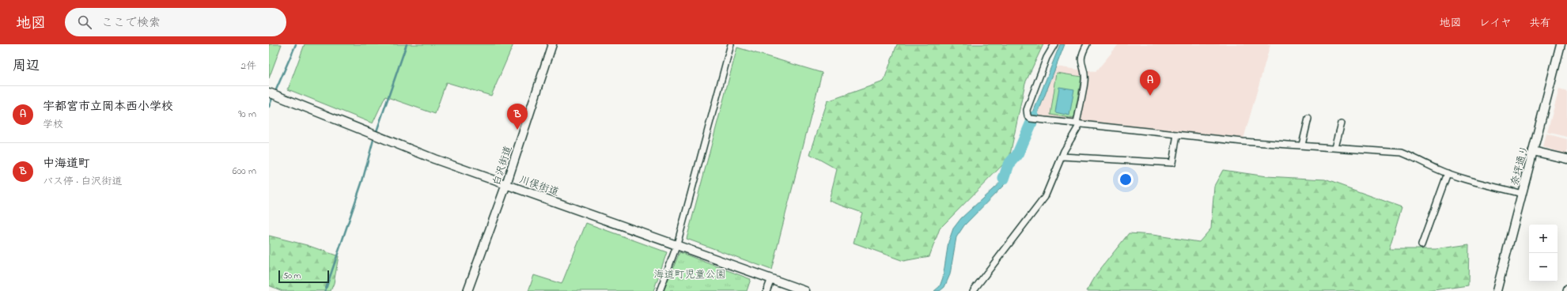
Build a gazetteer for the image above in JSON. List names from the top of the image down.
{
  "streets": {
    "main road": ["白沢街道", "奈坪通り", "川俣街道"]
  },
  "crossings": [
    ["白沢街道", "川俣街道"]
  ],
  "parks": ["海道町児童公園"],
  "scale_bar": "50 m",
  "page": {
    "header": "地図",
    "search": "ここで検索",
    "nav": ["地図", "レイヤ", "共有"],
    "heading": ["周辺", "2件"],
    "pins": ["A", "B"],
    "list": [
      {
        "mark": "A",
        "name": "宇都宮市立岡本西小学校",
        "note": "学校",
        "value": "90 m"
      },
      {
        "mark": "B",
        "name": "中海道町",
        "note": "バス停 · 白沢街道",
        "value": "600 m"
      }
    ],
    "map_buttons": ["+", "−"],
    "scale": "50 m"
  }
}
